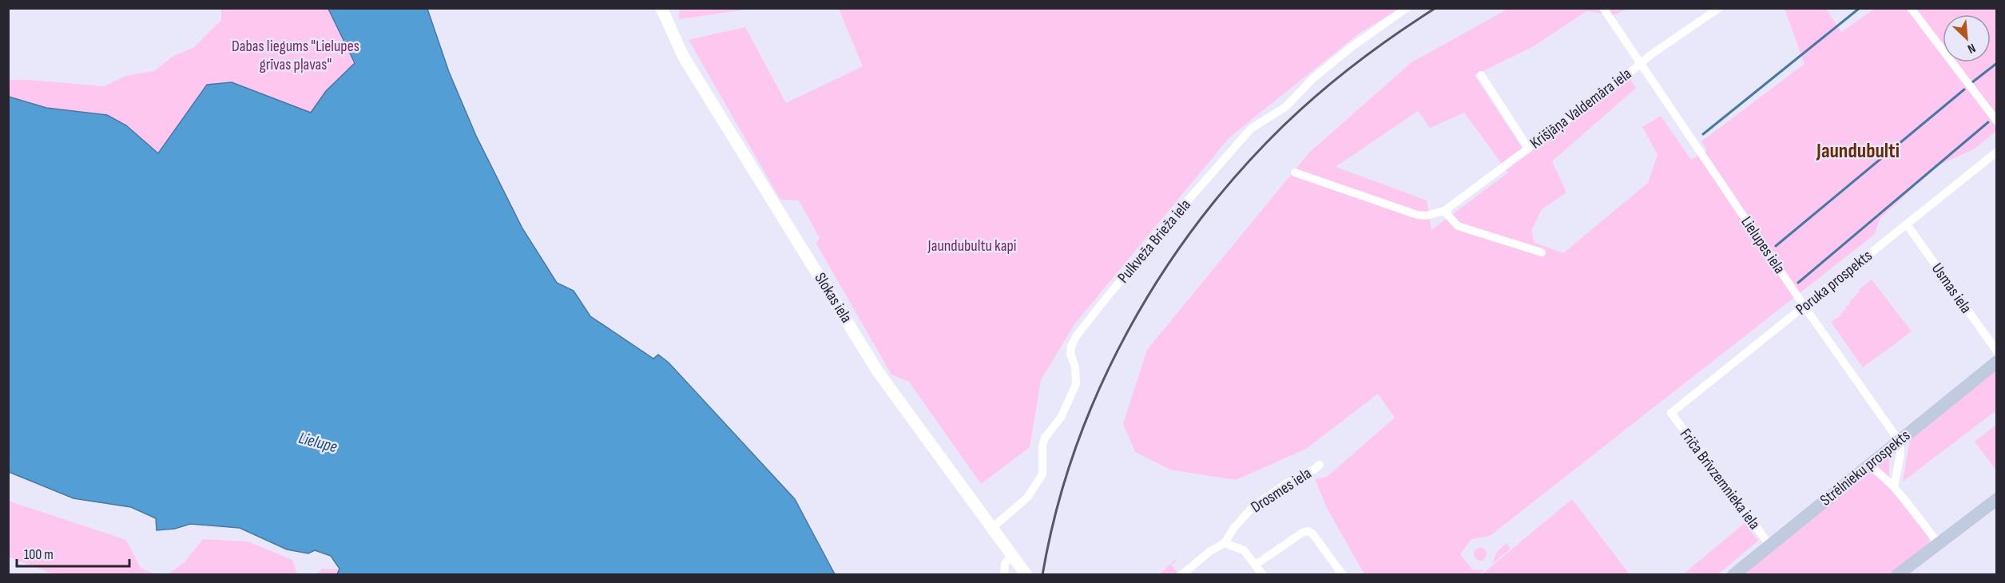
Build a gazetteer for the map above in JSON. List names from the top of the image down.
{
  "streets": {
    "main road": ["Slokas iela", "Strēlnieku prospekts"],
    "street": [
      "Krišjāņa Valdemāra iela",
      "Pulkveža Brieža iela",
      "Lielupes iela",
      "Poruka prospekts",
      "Usmas iela",
      "Friča Brīvzemnieka iela",
      "Drosmes iela"
    ]
  },
  "crossings": [
    ["Krišjāņa Valdemāra iela", "Lielupes iela"],
    ["Pulkveža Brieža iela", "Slokas iela"],
    ["Lielupes iela", "Poruka prospekts"],
    ["Lielupes iela", "Strēlnieku prospekts"],
    ["Poruka prospekts", "Usmas iela"],
    ["Poruka prospekts", "Friča Brīvzemnieka iela"],
    ["Strēlnieku prospekts", "Friča Brīvzemnieka iela"]
  ],
  "districts": ["Jaundubulti"],
  "water": ["Lielupe"],
  "parks": ["Dabas liegums \"Lielupes grīvas pļavas\"", "Jaundubultu kapi"],
  "scale_bar": "100 m",
  "north": "bottom right"
}
